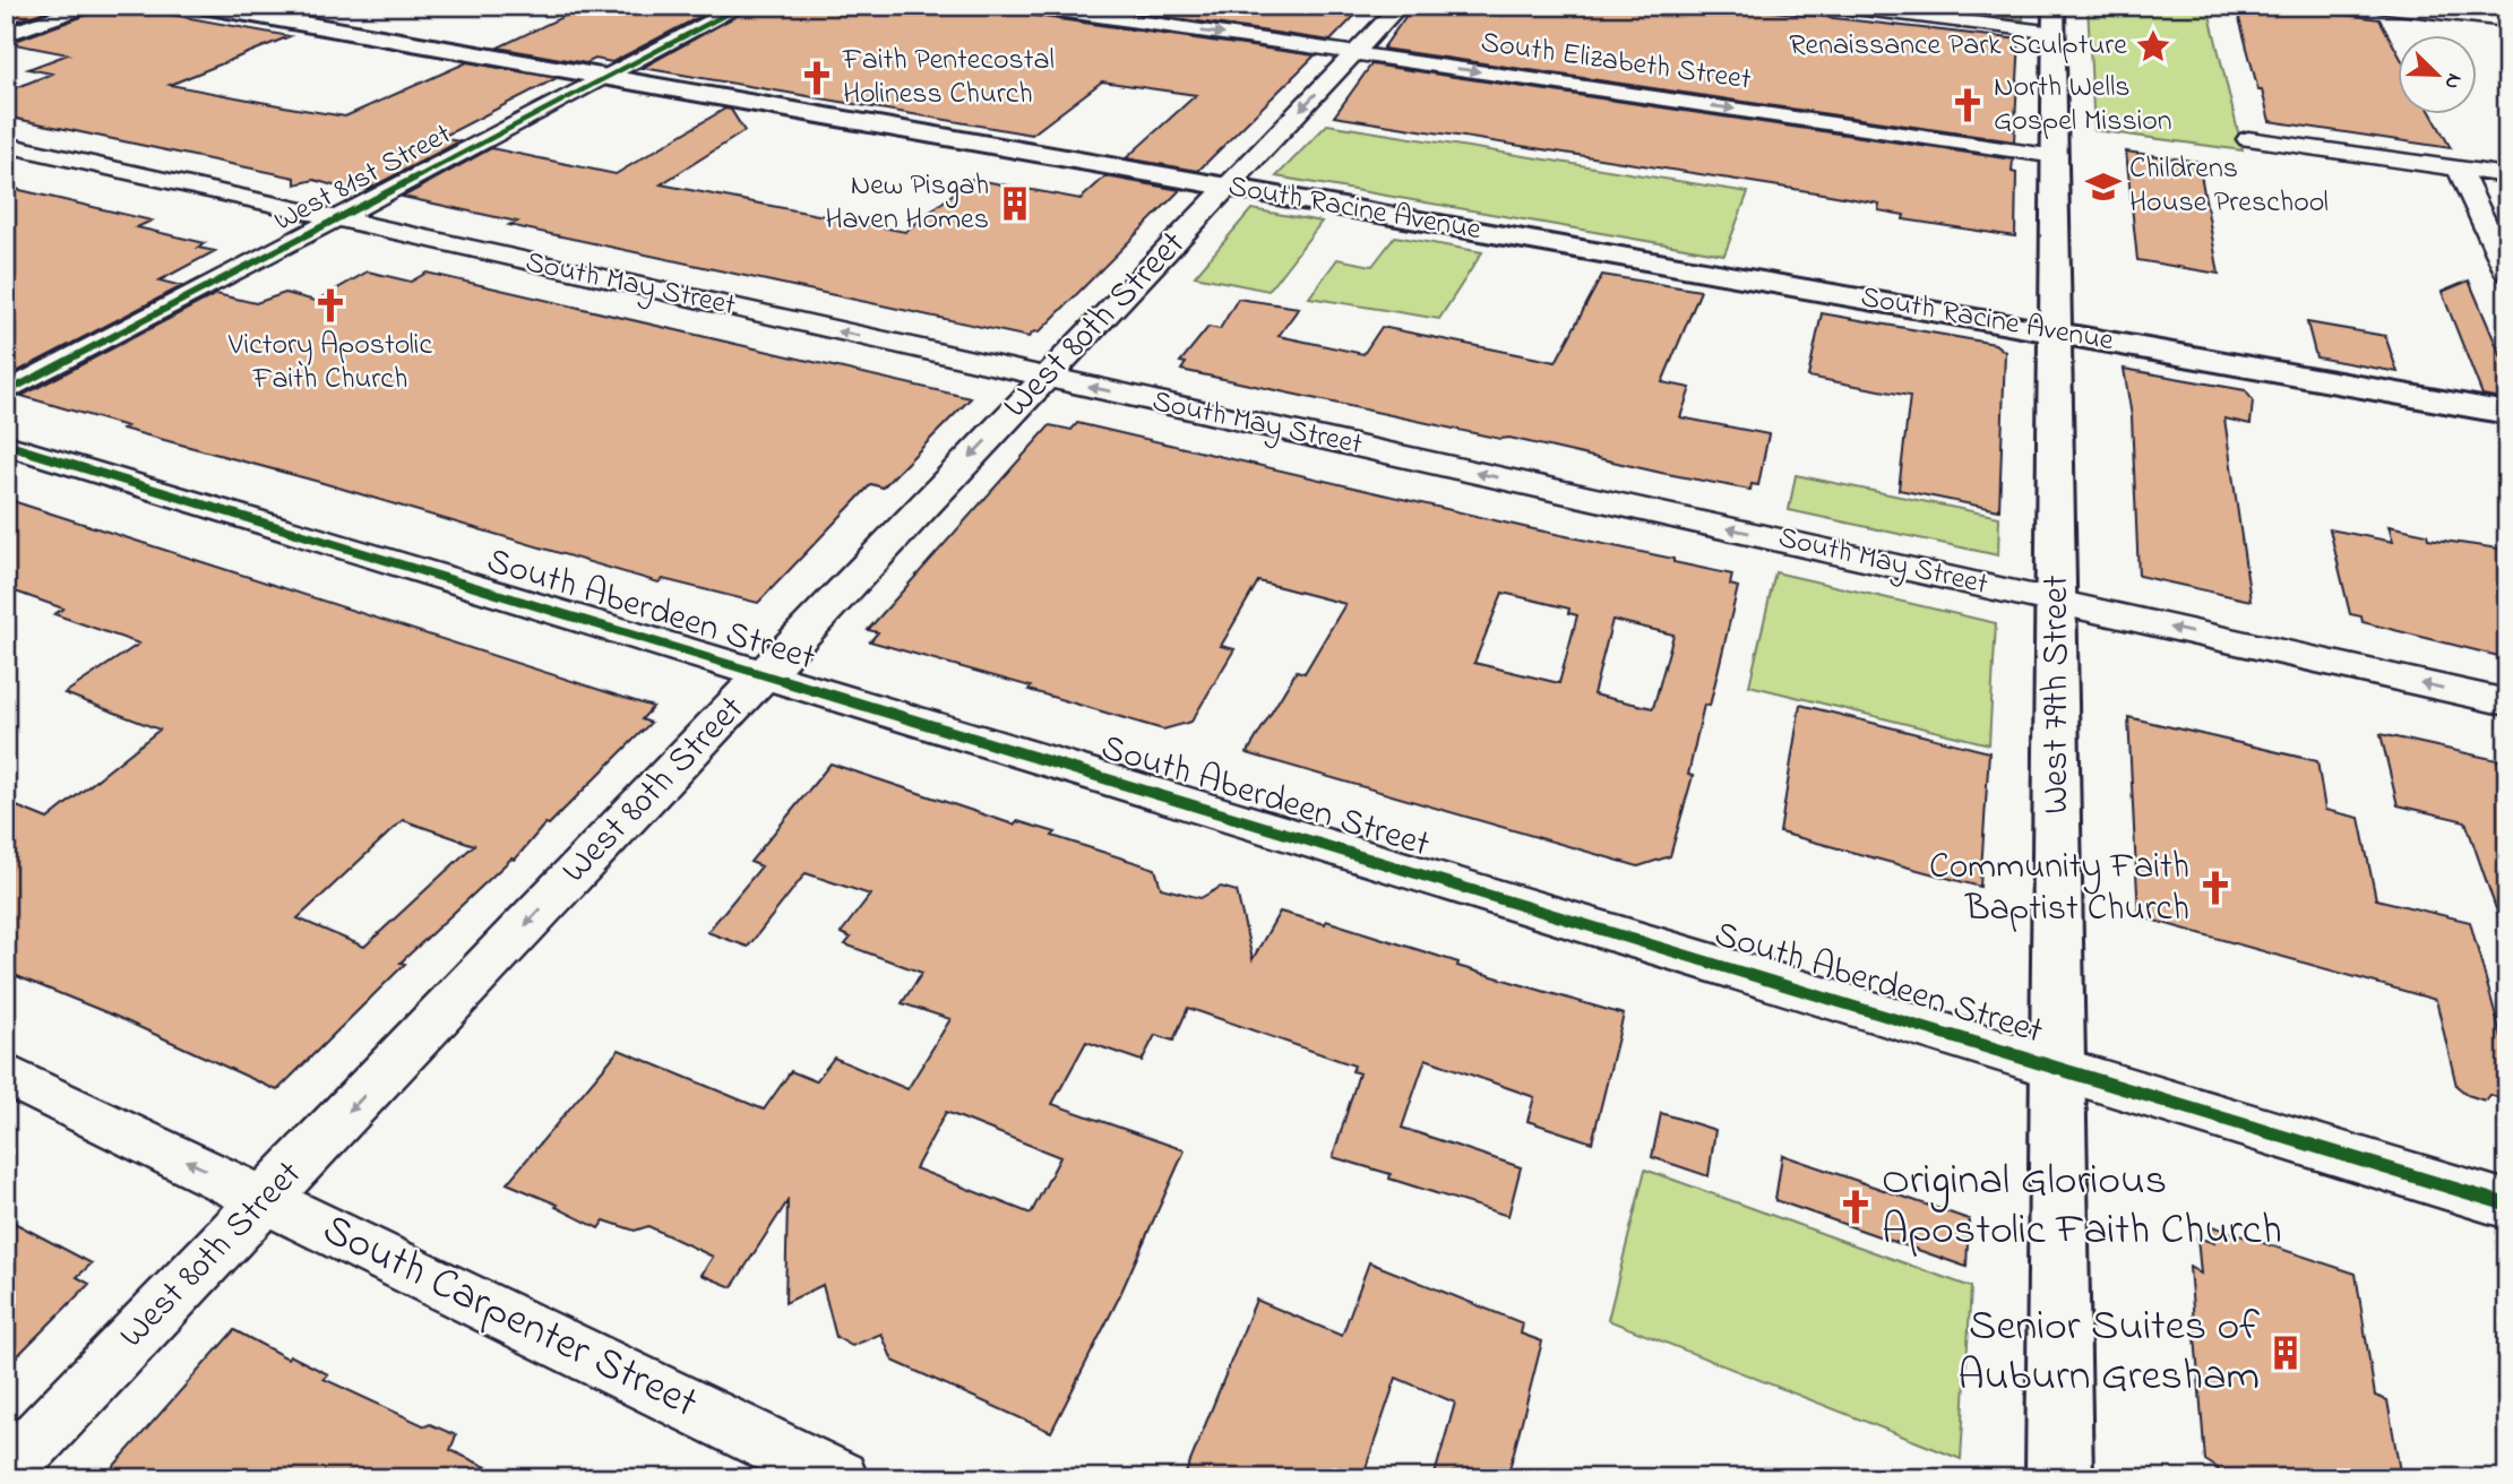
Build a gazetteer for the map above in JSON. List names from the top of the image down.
{
  "streets": {
    "street": [
      "South Elizabeth Street",
      "West 81st Street",
      "South Racine Avenue",
      "South May Street",
      "West 80th Street",
      "South Aberdeen Street",
      "West 79th Street",
      "South Carpenter Street"
    ]
  },
  "crossings": [
    ["South Elizabeth Street", "West 80th Street"],
    ["South Elizabeth Street", "West 79th Street"],
    ["West 81st Street", "South Racine Avenue"],
    ["West 81st Street", "South May Street"],
    ["South Racine Avenue", "West 80th Street"],
    ["South Racine Avenue", "West 79th Street"],
    ["South May Street", "West 80th Street"],
    ["South May Street", "West 79th Street"],
    ["West 80th Street", "South Aberdeen Street"],
    ["West 80th Street", "South Carpenter Street"],
    ["South Aberdeen Street", "West 79th Street"]
  ],
  "one_way": ["South Elizabeth Street", "South May Street", "West 80th Street"],
  "places": {
    "place": ["Renaissance Park Sculpture"],
    "church": [
      "Faith Pentecostal Holiness Church",
      "North Wells Gospel Mission",
      "Victory Apostolic Faith Church",
      "Community Faith Baptist Church",
      "Original Glorious Apostolic Faith Church"
    ],
    "school or university": ["Childrens House Preschool"],
    "building": ["New Pisgah Haven Homes", "Senior Suites of Auburn Gresham"]
  },
  "north": "bottom right"
}
